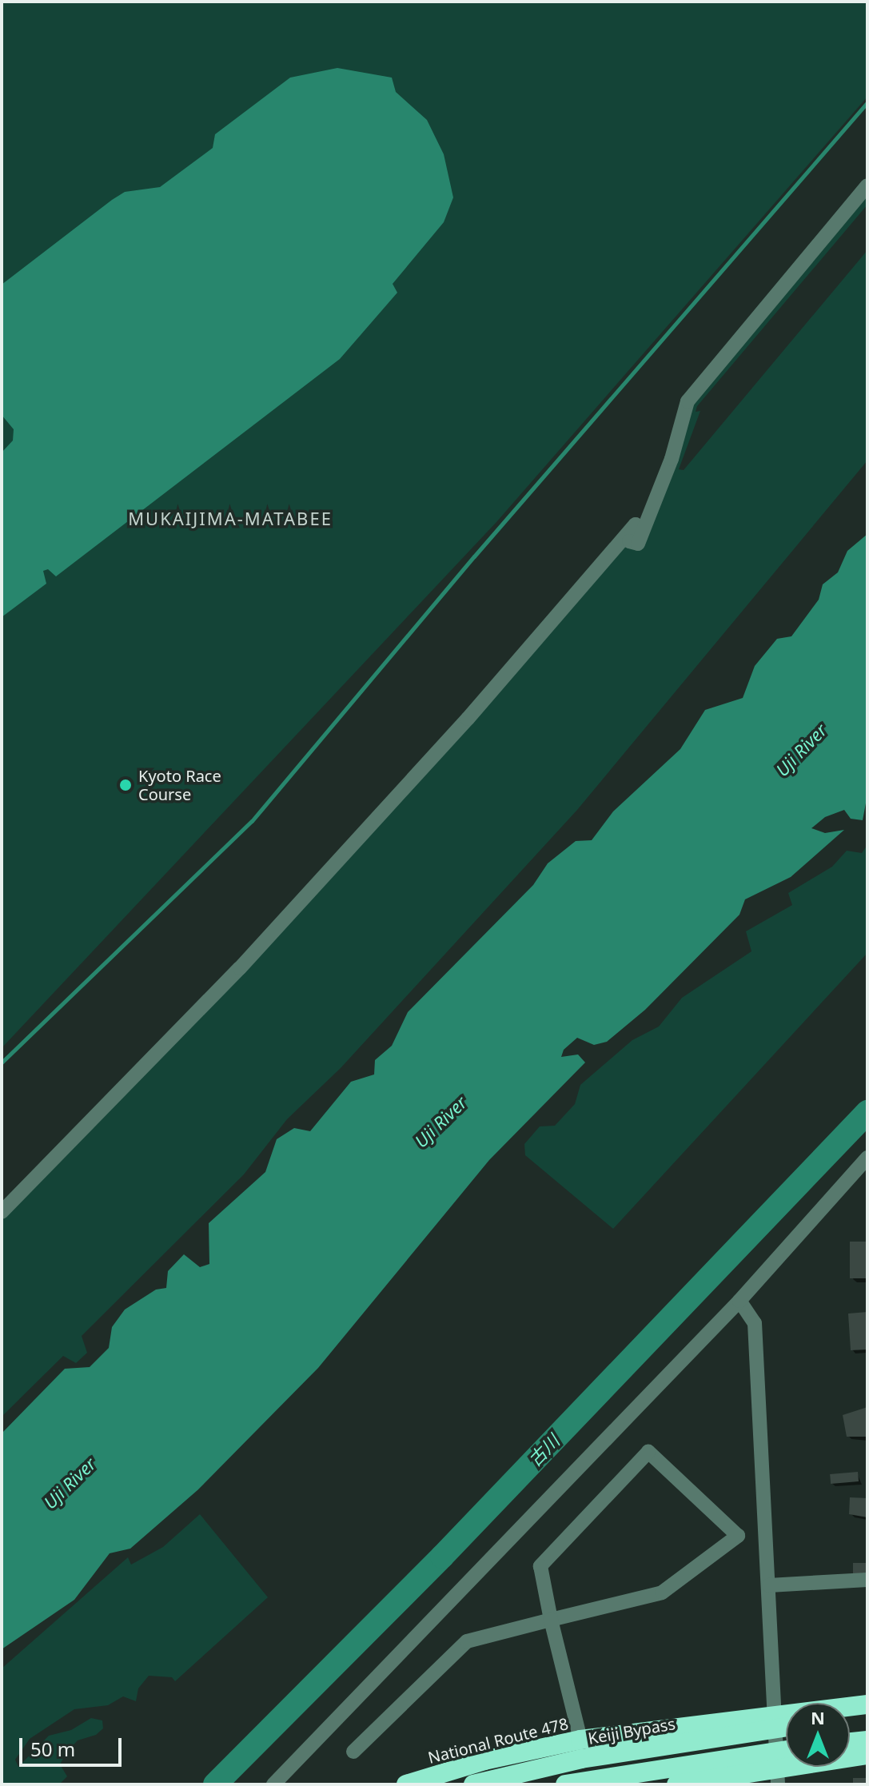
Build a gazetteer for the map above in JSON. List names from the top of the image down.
{
  "streets": {
    "highway": ["Keiji Bypass", "National Route 478"]
  },
  "districts": ["MUKAIJIMA-MATABEE"],
  "water": ["Uji River", "古川"],
  "places": ["Kyoto Race Course"],
  "scale_bar": "50 m",
  "north": "top"
}
